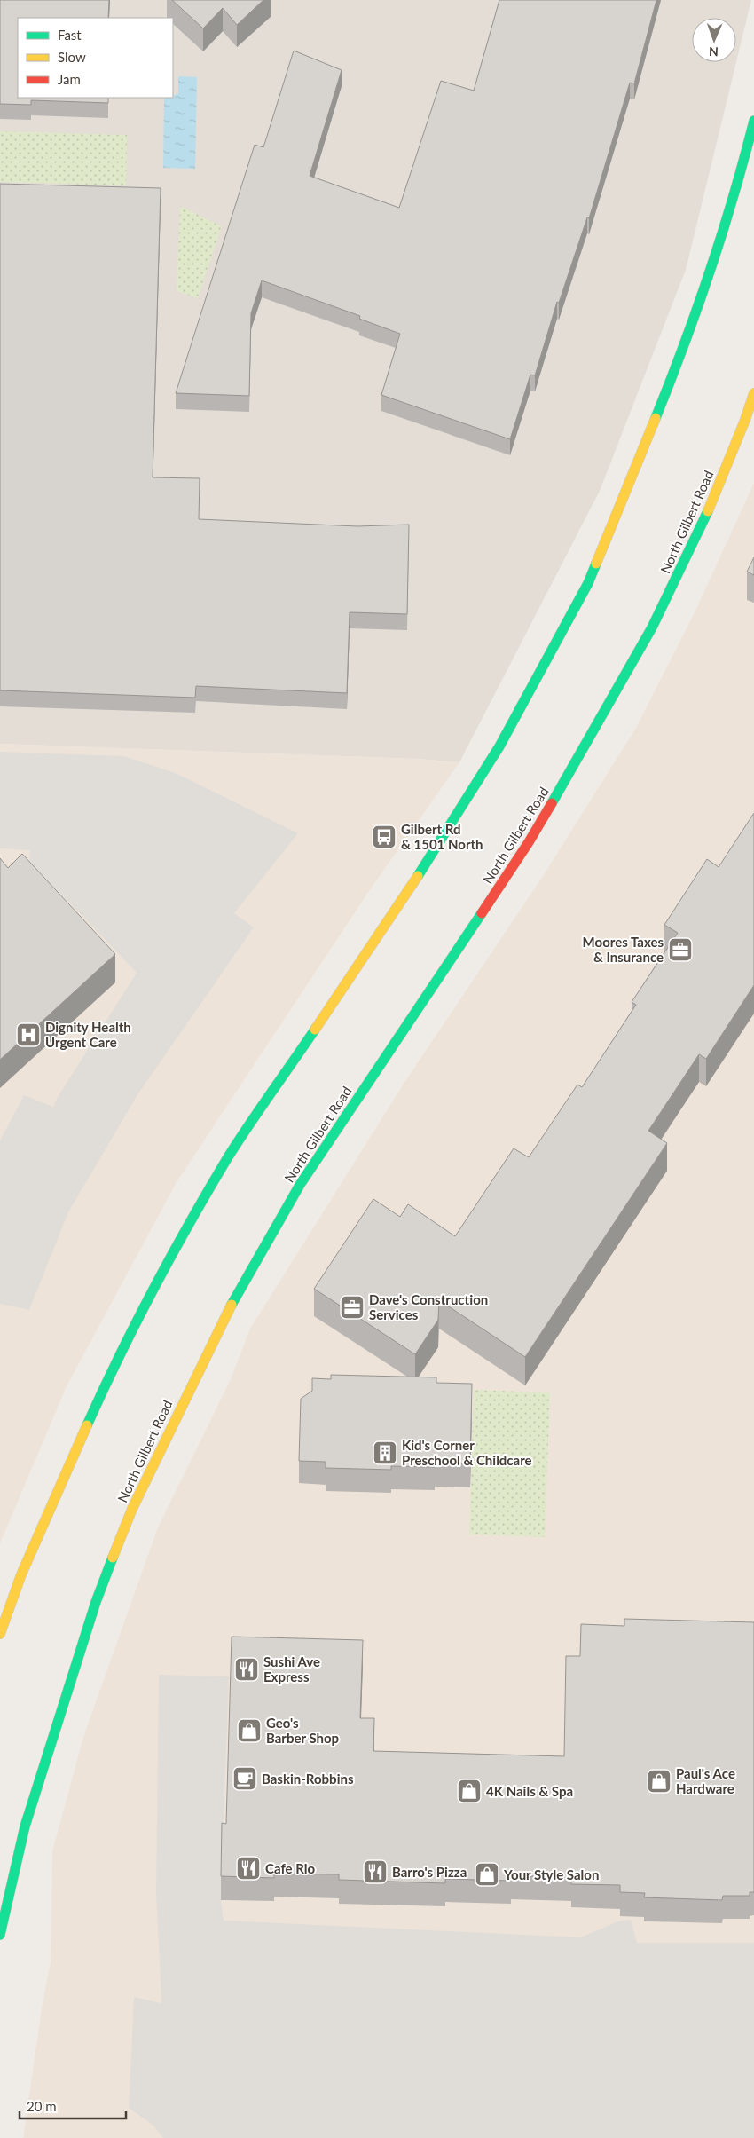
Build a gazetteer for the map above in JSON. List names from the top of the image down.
{
  "streets": {
    "main road": ["North Gilbert Road"]
  },
  "places": {
    "bus stop": ["Gilbert Rd & 1501 North"],
    "office": ["Moores Taxes & Insurance", "Dave's Construction Services"],
    "hospital": ["Dignity Health Urgent Care"],
    "building": ["Kid's Corner Preschool & Childcare"],
    "restaurant": ["Sushi Ave Express", "Cafe Rio", "Barro's Pizza"],
    "shop": [
      "Geo's Barber Shop",
      "Paul's Ace Hardware",
      "4K Nails & Spa",
      "Your Style Salon"
    ],
    "cafe": ["Baskin-Robbins"]
  },
  "legend": ["Fast", "Slow", "Jam"],
  "scale_bar": "20 m",
  "north": "bottom"
}
